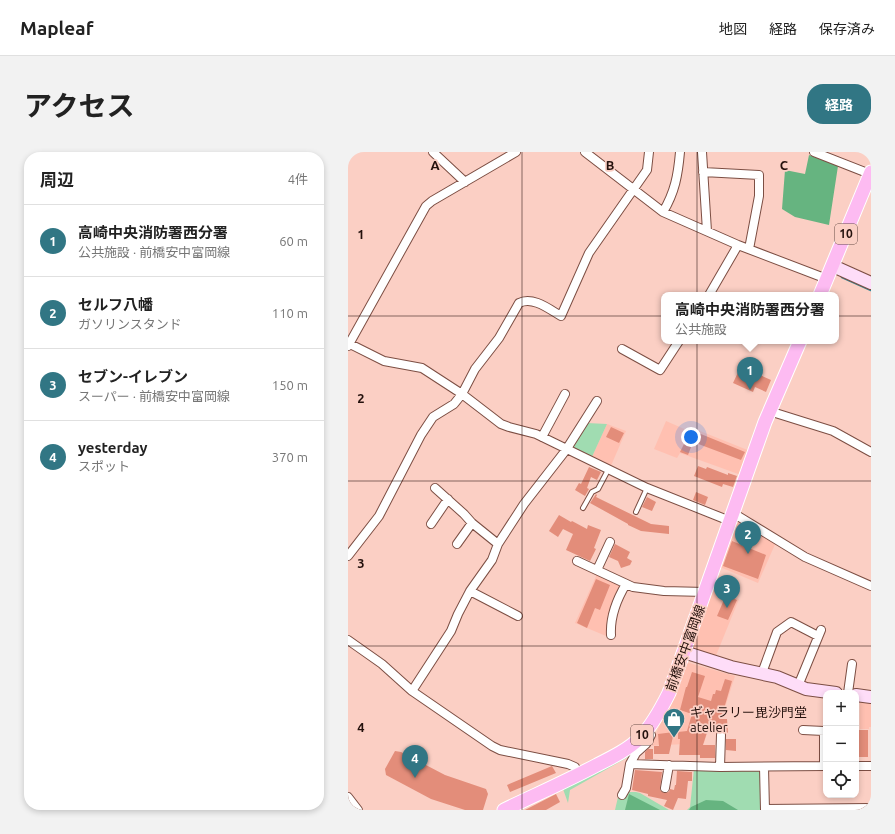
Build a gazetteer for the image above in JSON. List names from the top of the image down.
{
  "streets": {
    "main road": ["10", "前橋安中富岡線"]
  },
  "places": {
    "shop": ["ギャラリー毘沙門堂 atelier"]
  },
  "page": {
    "header": "Mapleaf",
    "nav": ["地図", "経路", "保存済み"],
    "title": "アクセス",
    "buttons": "経路",
    "heading": ["周辺", "4件"],
    "list": [
      {
        "mark": "1",
        "name": "高崎中央消防署西分署",
        "note": "公共施設 · 前橋安中富岡線",
        "value": "60 m"
      },
      {
        "mark": "2",
        "name": "セルフ八幡",
        "note": "ガソリンスタンド",
        "value": "110 m"
      },
      {
        "mark": "3",
        "name": "セブン-イレブン",
        "note": "スーパー · 前橋安中富岡線",
        "value": "150 m"
      },
      {
        "mark": "4",
        "name": "yesterday",
        "note": "スポット",
        "value": "370 m"
      }
    ],
    "popup": ["高崎中央消防署西分署", "公共施設"],
    "pins": [
      "1",
      "2",
      "3",
      "4"
    ],
    "map_buttons": ["+", "−"]
  },
  "grid": {
    "columns": ["A", "B", "C"],
    "rows": [
      "1",
      "2",
      "3",
      "4"
    ]
  }
}
